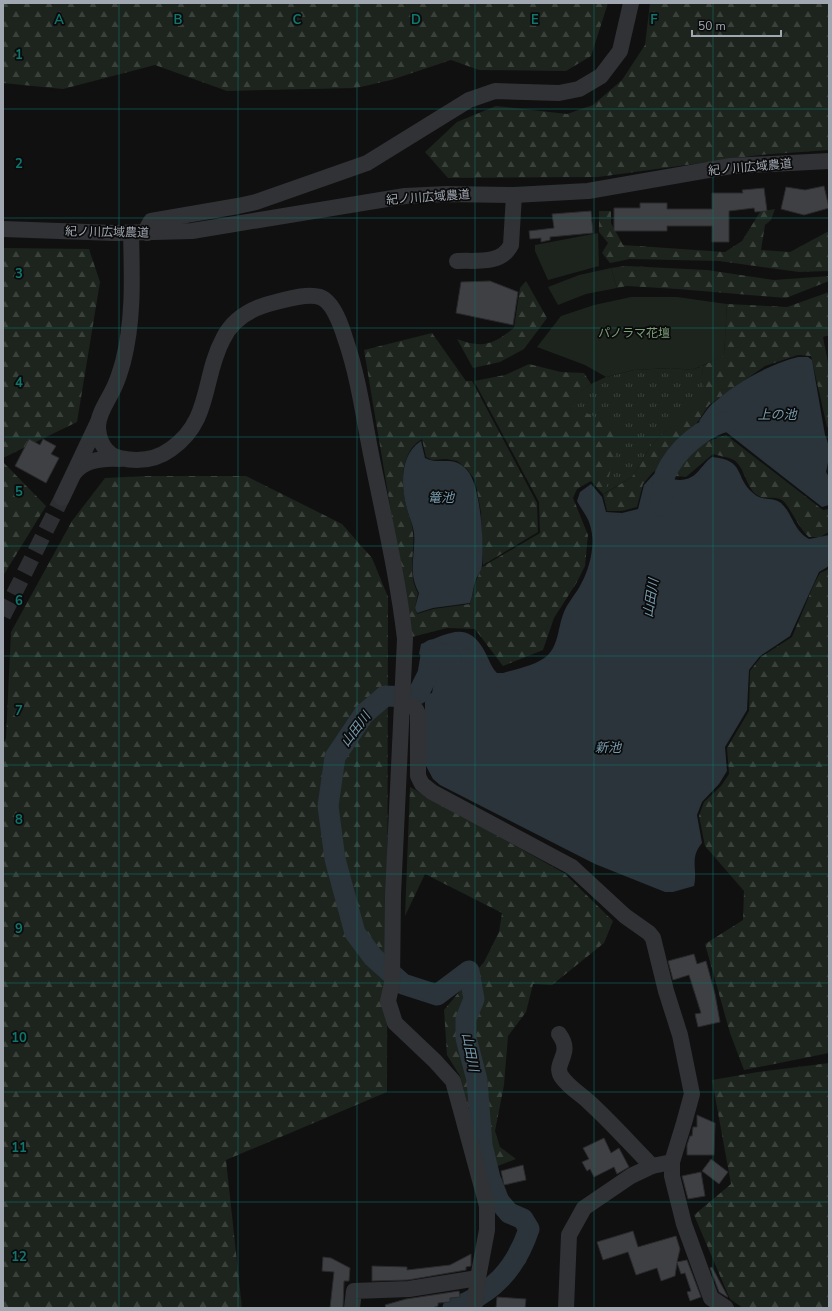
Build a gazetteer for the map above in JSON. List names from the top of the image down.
{
  "streets": {
    "street": ["紀ノ川広域農道"]
  },
  "water": [
    "上の池",
    "篭池",
    "山田川",
    "新池"
  ],
  "parks": ["パノラマ花壇"],
  "scale_bar": "50 m",
  "grid": {
    "columns": [
      "A",
      "B",
      "C",
      "D",
      "E",
      "F"
    ],
    "rows": [
      "1",
      "2",
      "3",
      "4",
      "5",
      "6",
      "7",
      "8",
      "9",
      "10",
      "11",
      "12"
    ]
  }
}
